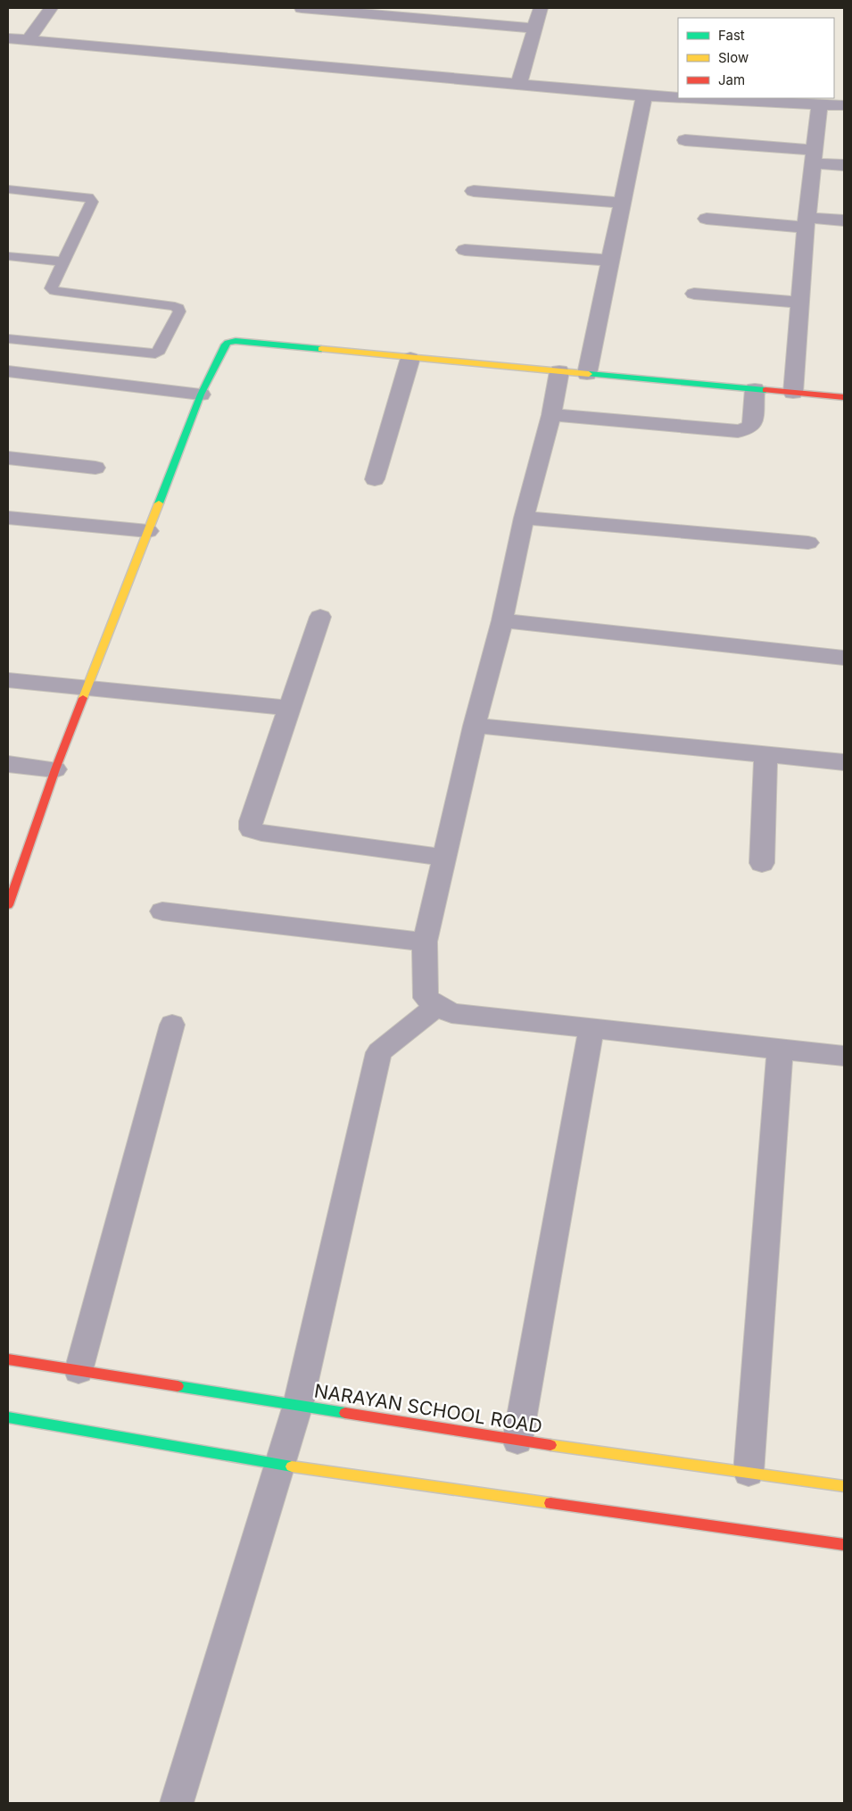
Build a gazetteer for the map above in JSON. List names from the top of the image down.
{
  "streets": {
    "street": ["NARAYAN SCHOOL ROAD"]
  },
  "legend": ["Fast", "Slow", "Jam"]
}
